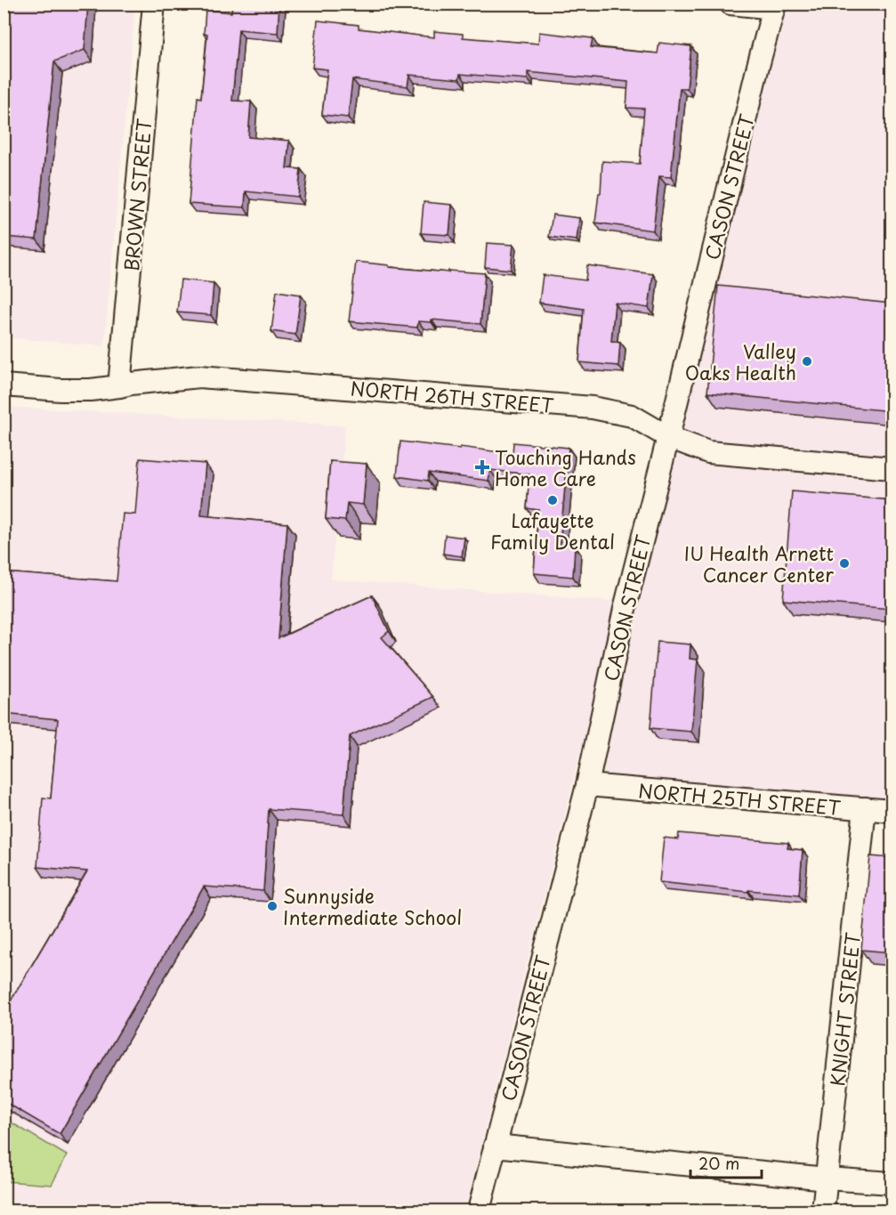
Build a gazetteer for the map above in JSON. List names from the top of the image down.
{
  "streets": {
    "street": [
      "CASON STREET",
      "BROWN STREET",
      "NORTH 26TH STREET",
      "NORTH 25TH STREET",
      "KNIGHT STREET"
    ]
  },
  "crossings": [
    ["CASON STREET", "NORTH 26TH STREET"],
    ["CASON STREET", "NORTH 25TH STREET"],
    ["BROWN STREET", "NORTH 26TH STREET"],
    ["NORTH 25TH STREET", "KNIGHT STREET"]
  ],
  "places": {
    "other": [
      "Valley Oaks Health",
      "Lafayette Family Dental",
      "IU Health Arnett Cancer Center",
      "Sunnyside Intermediate School"
    ],
    "health": ["Touching Hands Home Care"]
  },
  "scale_bar": "20 m"
}
